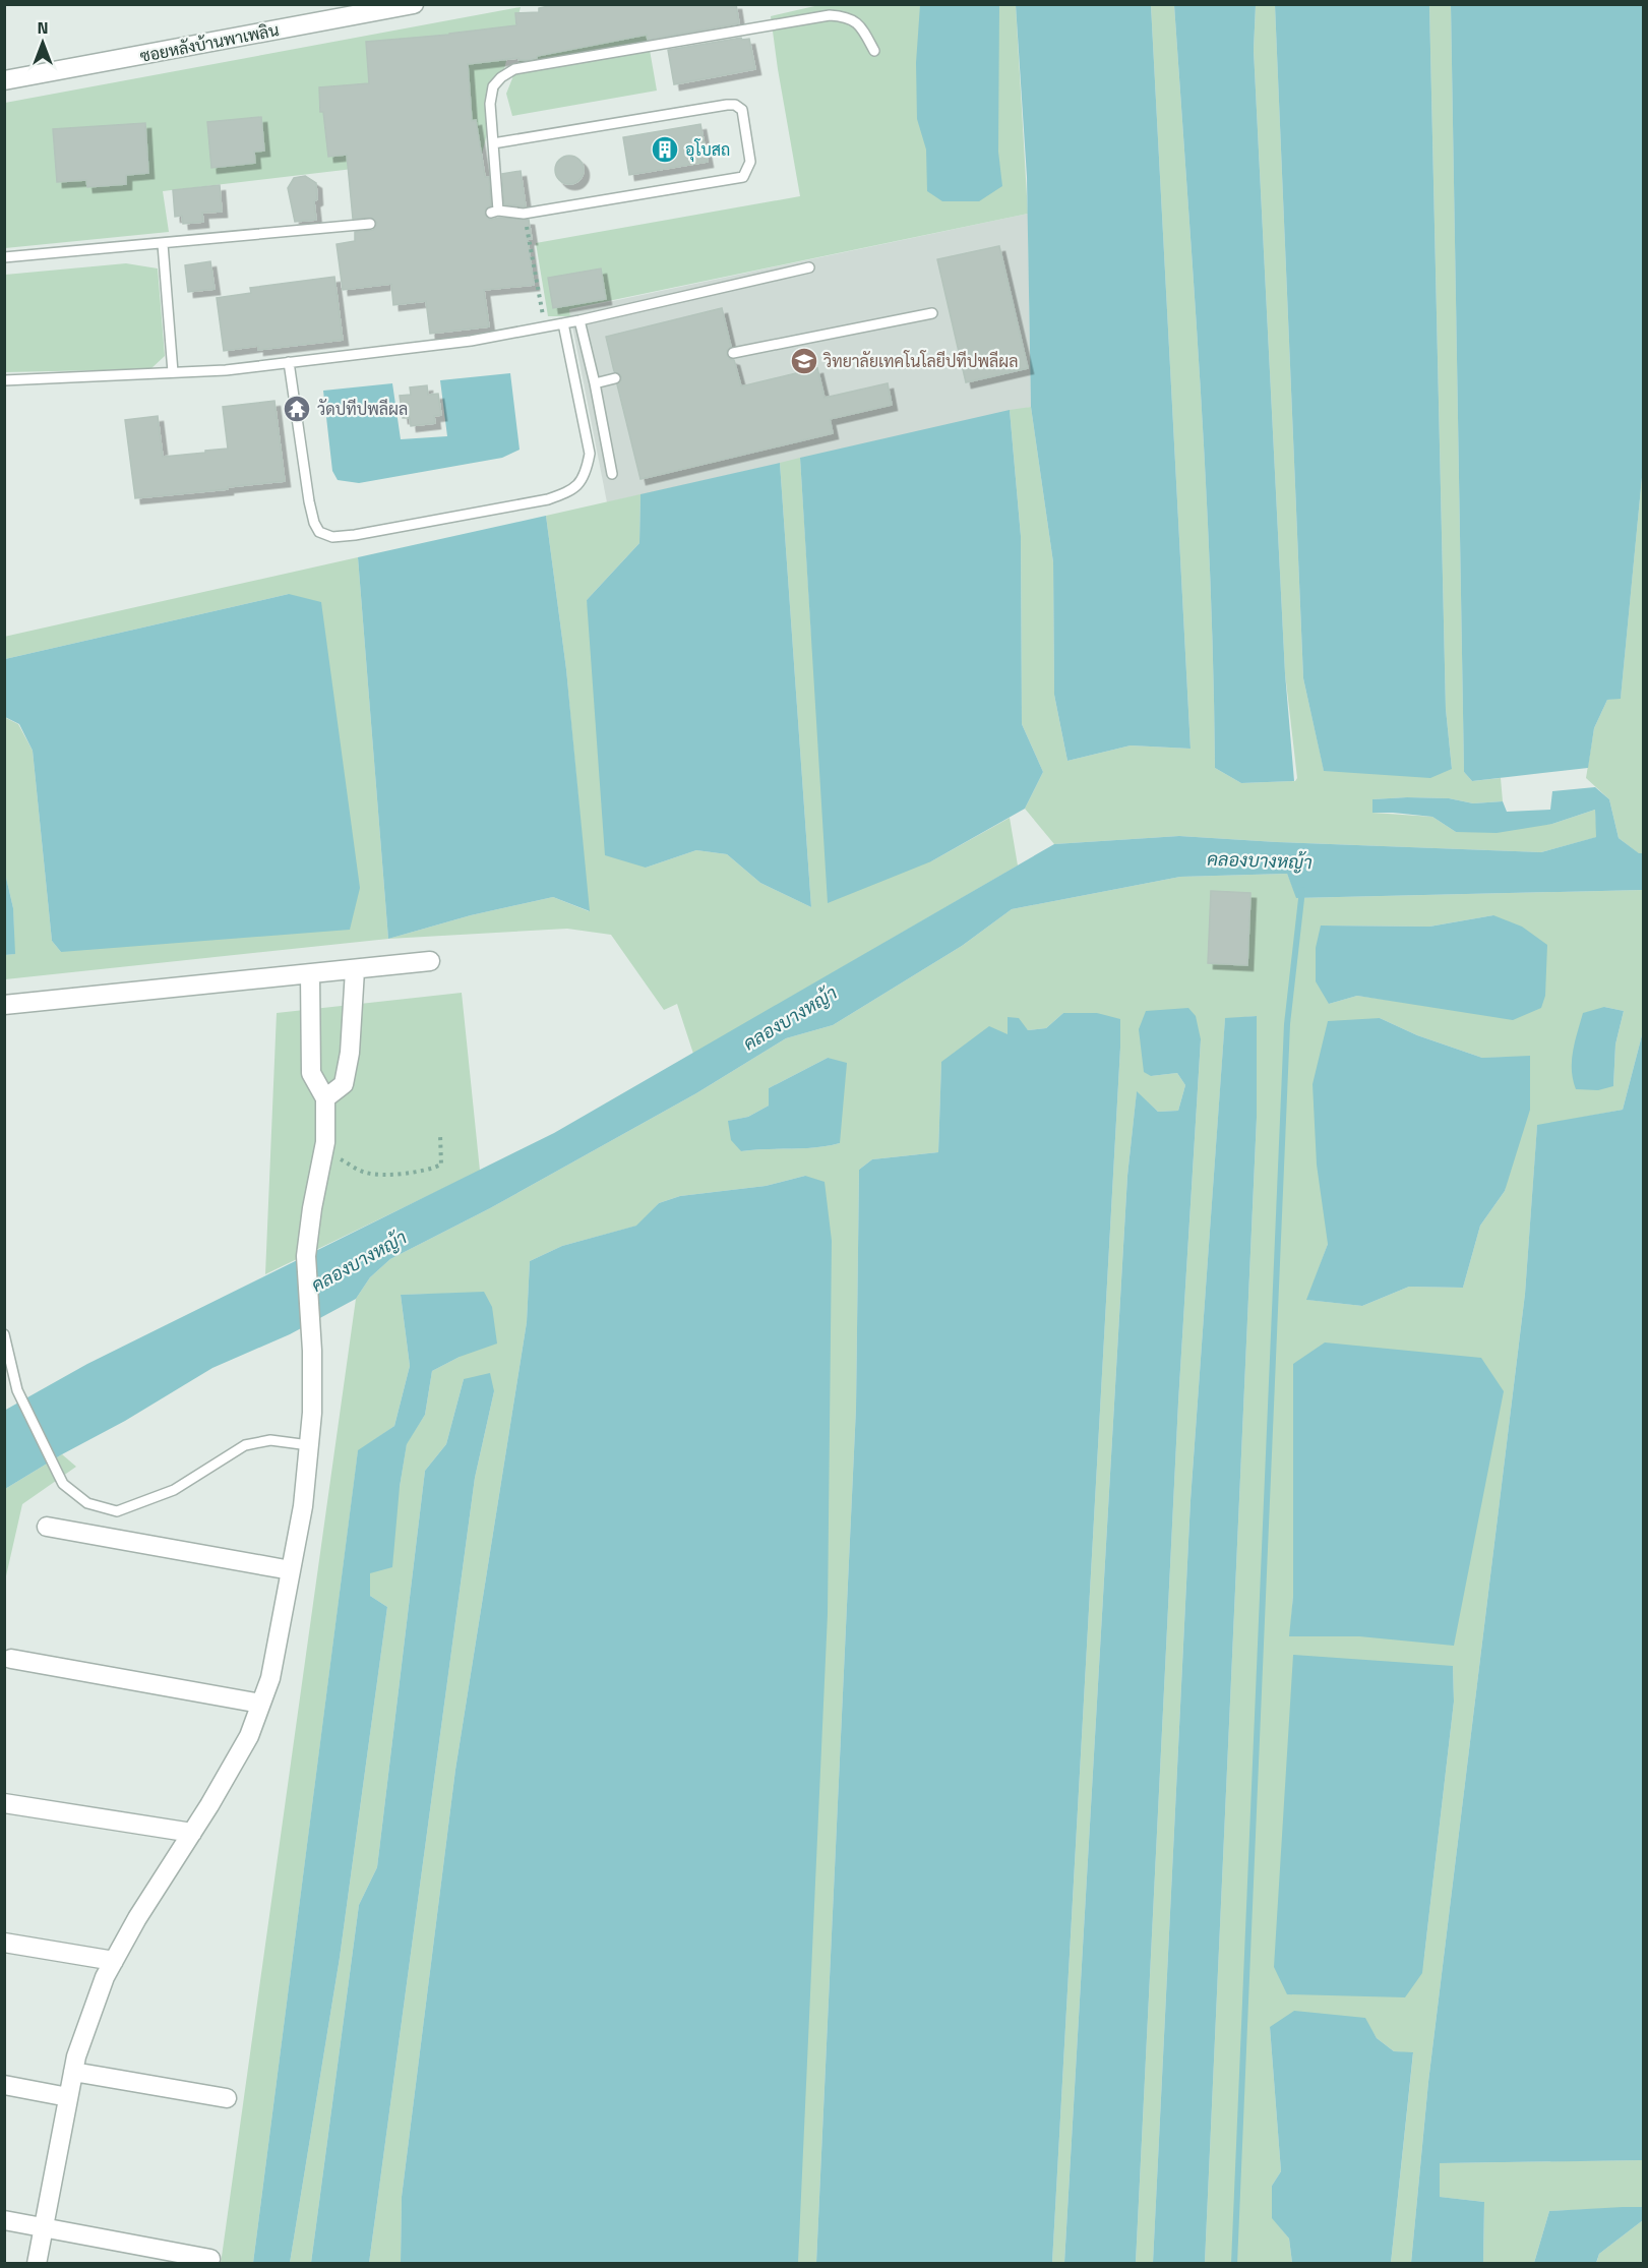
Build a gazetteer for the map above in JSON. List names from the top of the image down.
{
  "streets": {
    "street": ["ซอยหลังบ้านพาเพลิน"]
  },
  "water": ["คลองบางหญ้า"],
  "places": {
    "building": ["อุโบสถ"],
    "school or university": ["วิทยาลัยเทคโนโลยีปทีปพลีผล"],
    "temple": ["วัดปทีปพลีผล"]
  },
  "north": "top"
}
